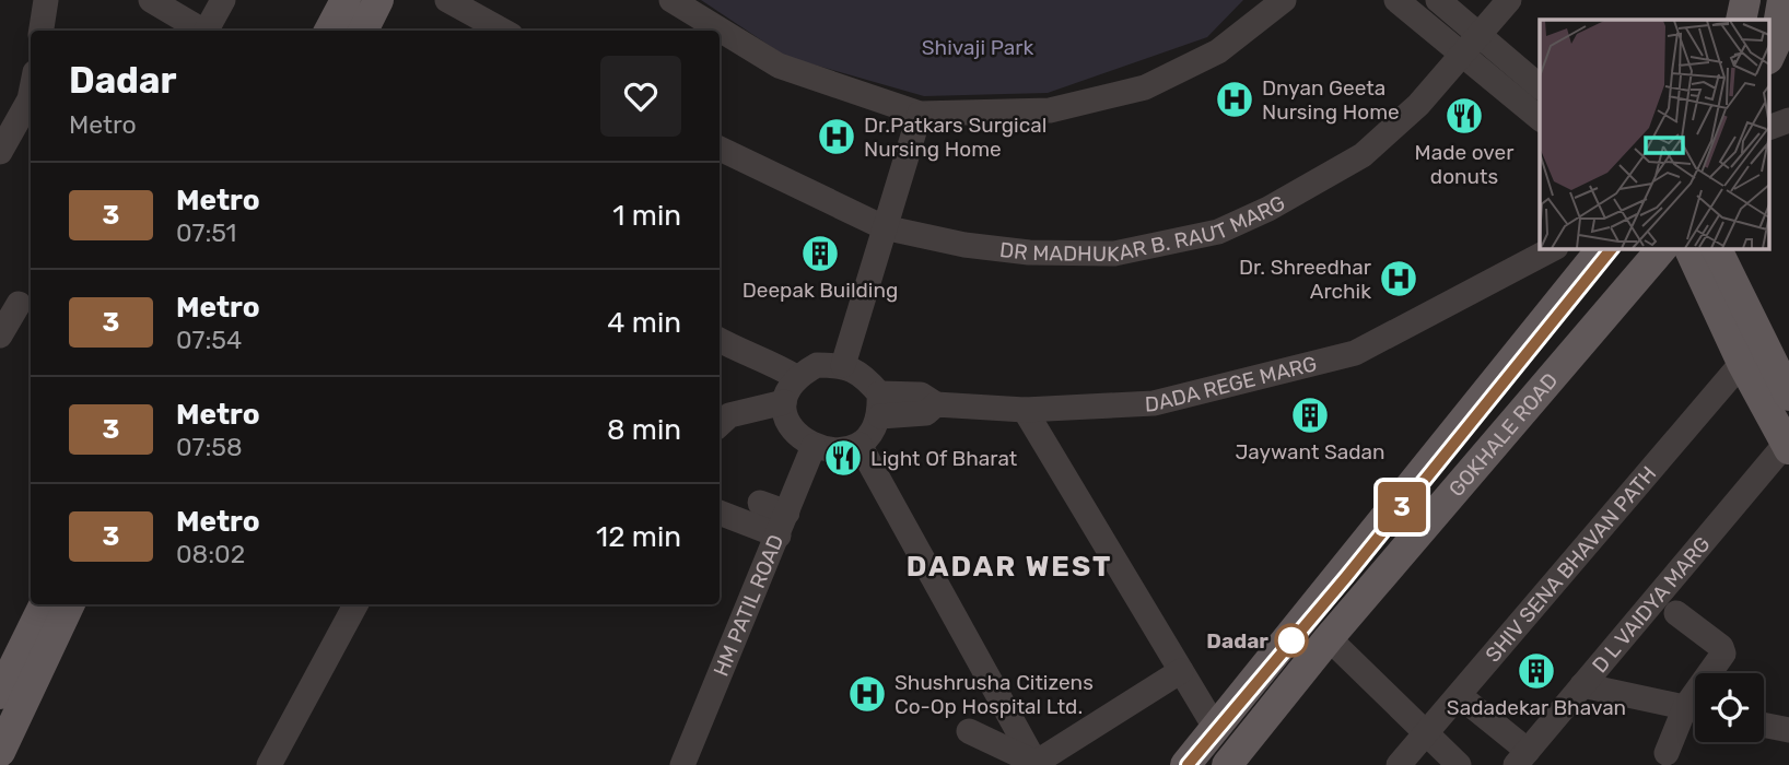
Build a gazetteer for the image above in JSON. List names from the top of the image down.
{
  "streets": {
    "main road": ["GOKHALE ROAD"],
    "street": [
      "DR MADHUKAR B. RAUT MARG",
      "DADA REGE MARG",
      "SHIV SENA BHAVAN PATH",
      "D L VAIDYA MARG",
      "HM PATIL ROAD"
    ]
  },
  "crossings": [
    ["DADA REGE MARG", "HM PATIL ROAD"]
  ],
  "districts": ["DADAR WEST"],
  "parks": ["Shivaji Park"],
  "places": {
    "hospital": [
      "Dnyan Geeta Nursing Home",
      "Dr.Patkars Surgical Nursing Home",
      "Dr. Shreedhar Archik",
      "Shushrusha Citizens Co-Op Hospital Ltd."
    ],
    "restaurant": ["Made over donuts", "Light Of Bharat"],
    "building": ["Deepak Building", "Jaywant Sadan", "Sadadekar Bhavan"],
    "other": ["Dadar"]
  },
  "lines": ["metro line 3"],
  "page": {
    "on_map": "3",
    "heading": ["Dadar", "Metro"],
    "list": [
      {
        "mark": "3",
        "name": "Metro",
        "note": "07:51",
        "value": "1 min"
      },
      {
        "mark": "3",
        "name": "Metro",
        "note": "07:54",
        "value": "4 min"
      },
      {
        "mark": "3",
        "name": "Metro",
        "note": "07:58",
        "value": "8 min"
      },
      {
        "mark": "3",
        "name": "Metro",
        "note": "08:02",
        "value": "12 min"
      }
    ]
  }
}
